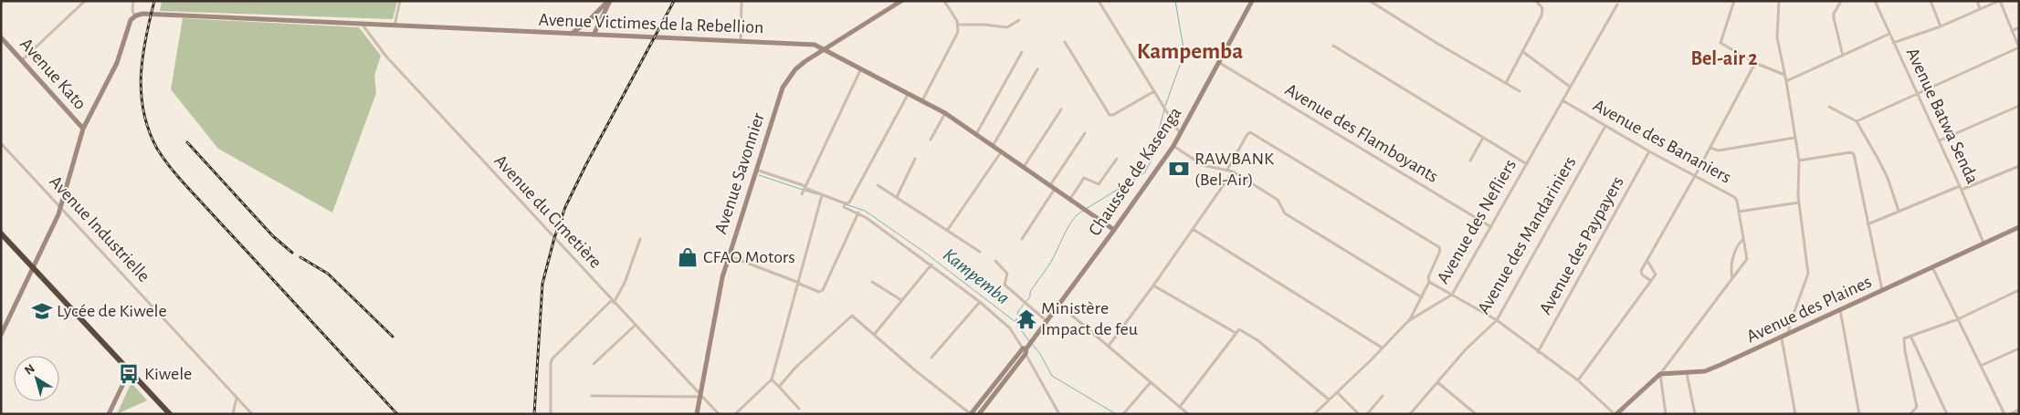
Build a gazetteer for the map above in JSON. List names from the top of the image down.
{
  "streets": {
    "street": [
      "Avenue Victimes de la Rebellion",
      "Avenue Kato",
      "Avenue Batwa Senda",
      "Avenue des Flamboyants",
      "Avenue des Bananiers",
      "Chaussée de Kasenga",
      "Avenue Savonnier",
      "Avenue du Cimetière",
      "Avenue des Nefliers",
      "Avenue Industrielle",
      "Avenue des Mandariniers",
      "Avenue des Paypayers",
      "Avenue des Plaines"
    ]
  },
  "crossings": [
    ["Avenue Victimes de la Rebellion", "Chaussée de Kasenga"],
    ["Avenue Victimes de la Rebellion", "Avenue Savonnier"],
    ["Avenue Victimes de la Rebellion", "Avenue du Cimetière"],
    ["Avenue Batwa Senda", "Avenue des Plaines"],
    ["Avenue des Flamboyants", "Chaussée de Kasenga"],
    ["Avenue des Flamboyants", "Avenue des Nefliers"],
    ["Avenue des Bananiers", "Avenue des Nefliers"],
    ["Avenue des Bananiers", "Avenue des Mandariniers"],
    ["Avenue des Bananiers", "Avenue des Paypayers"],
    ["Avenue des Bananiers", "Avenue des Plaines"],
    ["Avenue Savonnier", "Avenue du Cimetière"]
  ],
  "districts": ["Kampemba", "Bel-air 2"],
  "water": ["Kampemba"],
  "places": {
    "bank": ["RAWBANK (Bel-Air)"],
    "shop": ["CFAO Motors"],
    "school or university": ["Lycée de Kiwele"],
    "temple": ["Ministère Impact de feu"],
    "bus stop": ["Kiwele"]
  },
  "north": "top left"
}
